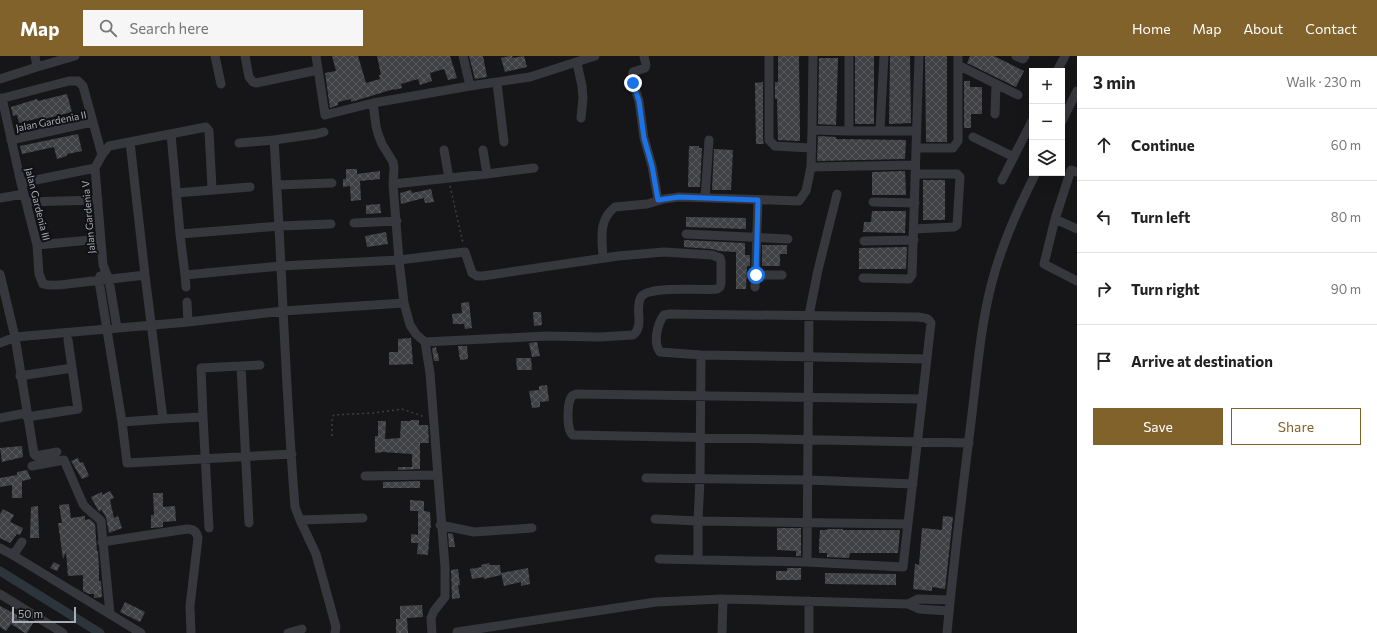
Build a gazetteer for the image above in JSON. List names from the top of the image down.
{
  "streets": {
    "street": ["Jalan Gardenia II", "Jalan Gardenia III", "Jalan Gardenia V"]
  },
  "crossings": [
    ["Jalan Gardenia II", "Jalan Gardenia III"]
  ],
  "scale_bar": "50 m",
  "page": {
    "header": "Map",
    "search": "Search here",
    "nav": [
      "Home",
      "Map",
      "About",
      "Contact"
    ],
    "heading": ["3 min", "Walk · 230 m"],
    "map_buttons": ["+", "−"],
    "list": [
      ["Continue", "60 m"],
      ["Turn left", "80 m"],
      ["Turn right", "90 m"],
      "Arrive at destination"
    ],
    "buttons": ["Save", "Share"],
    "scale": "50 m"
  }
}
